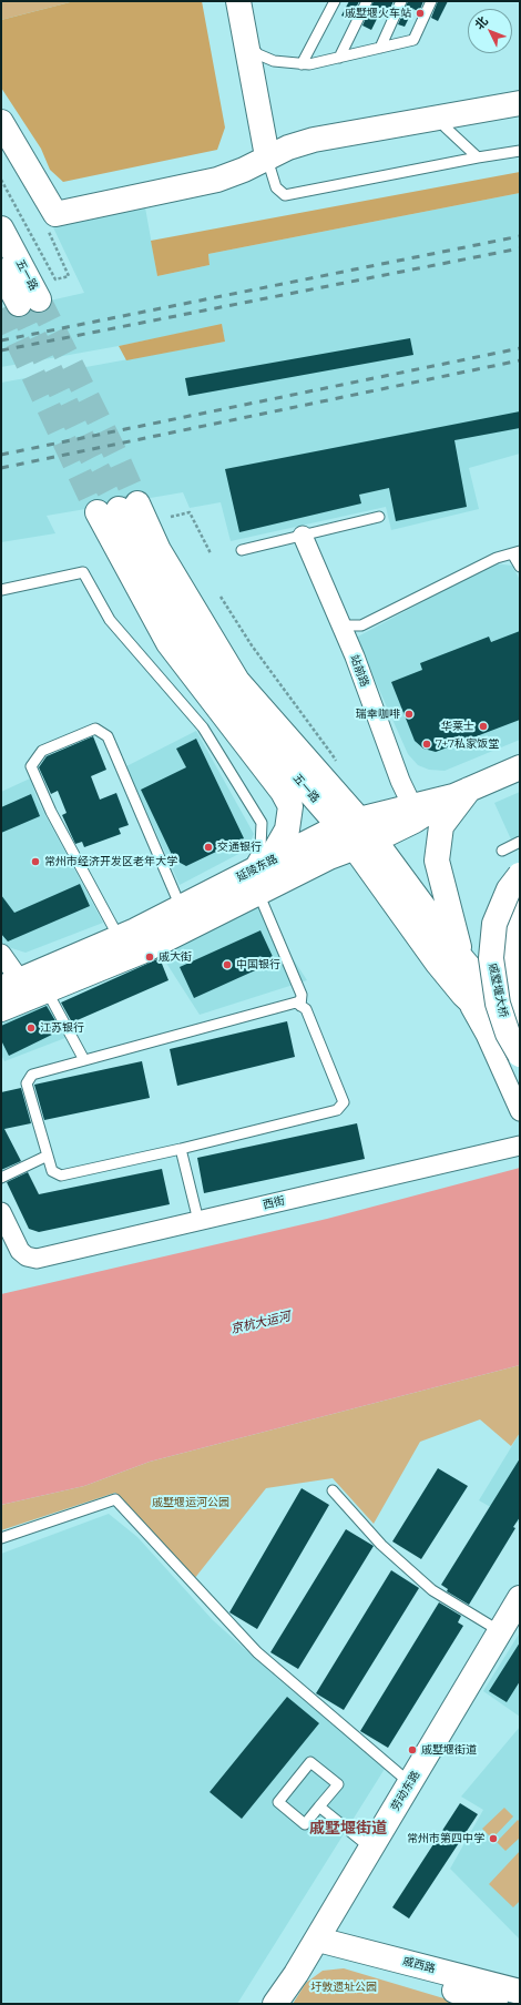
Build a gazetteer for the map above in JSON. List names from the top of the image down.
{
  "streets": {
    "main road": [
      "五一路",
      "延陵东路",
      "戚墅堰大桥",
      "劳动东路",
      "戚西路"
    ],
    "street": ["站前路", "西街"]
  },
  "crossings": [
    ["五一路", "延陵东路"],
    ["站前路", "延陵东路"],
    ["劳动东路", "戚西路"]
  ],
  "districts": ["戚墅堰街道"],
  "water": ["京杭大运河"],
  "parks": ["戚墅堰运河公园", "圩敦遗址公园"],
  "places": [
    "戚墅堰火车站",
    "瑞幸咖啡",
    "华莱士",
    "7+7私家饭堂",
    "交通银行",
    "常州市经济开发区老年大学",
    "戚大街",
    "中国银行",
    "江苏银行",
    "戚墅堰街道",
    "常州市第四中学"
  ],
  "north": "top left"
}
